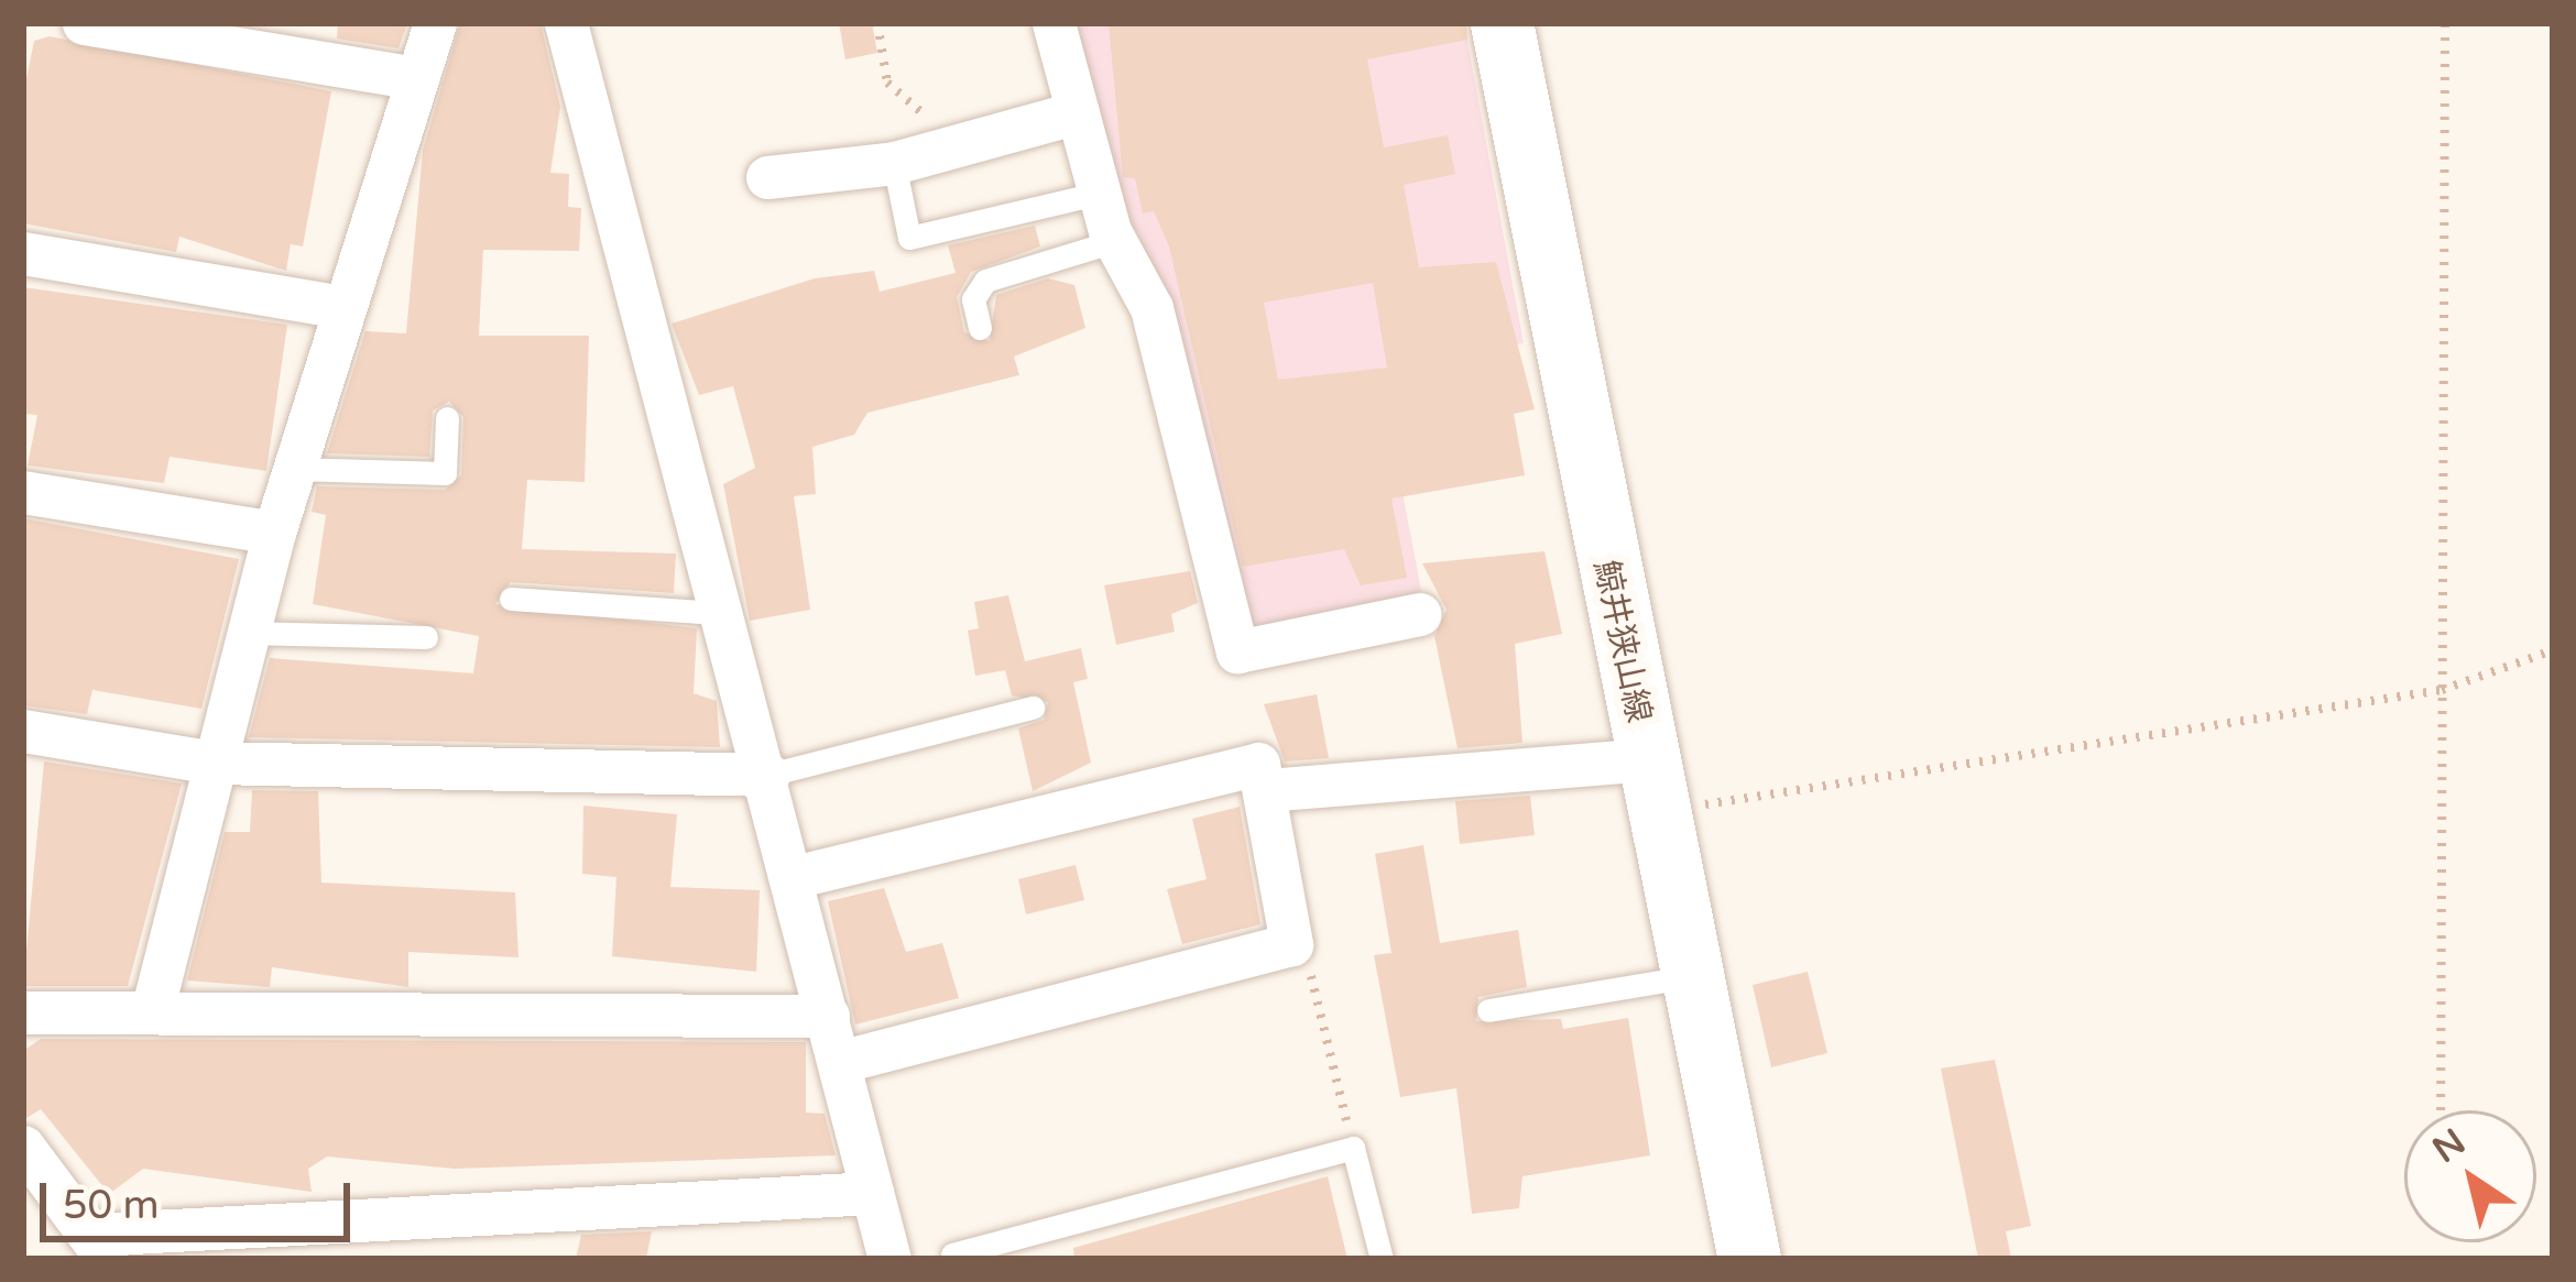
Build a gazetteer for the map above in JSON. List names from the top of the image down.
{
  "streets": {
    "main road": ["鯨井狭山線"]
  },
  "scale_bar": "50 m",
  "north": "top left"
}
